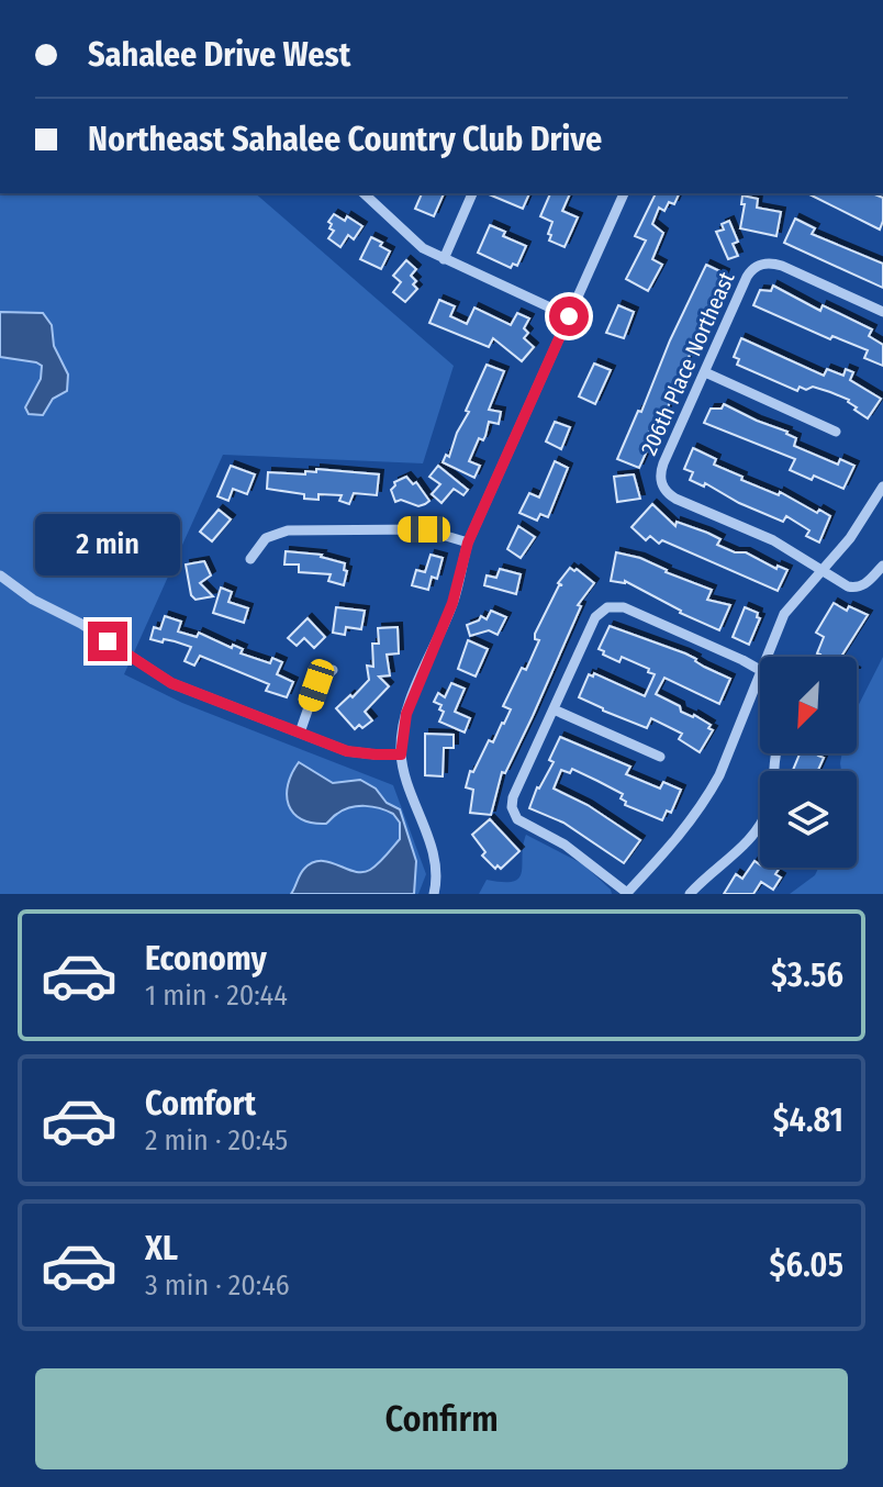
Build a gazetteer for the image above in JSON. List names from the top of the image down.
{
  "streets": {
    "street": ["206th Place Northeast"]
  },
  "north": "bottom left",
  "page": {
    "banner": ["Sahalee Drive West", "Northeast Sahalee Country Club Drive"],
    "bubble": "2 min",
    "list": [
      {
        "name": "Economy",
        "note": "1 min · 20:44",
        "value": "$3.56"
      },
      {
        "name": "Comfort",
        "note": "2 min · 20:45",
        "value": "$4.81"
      },
      {
        "name": "XL",
        "note": "3 min · 20:46",
        "value": "$6.05"
      }
    ],
    "buttons": "Confirm"
  }
}
